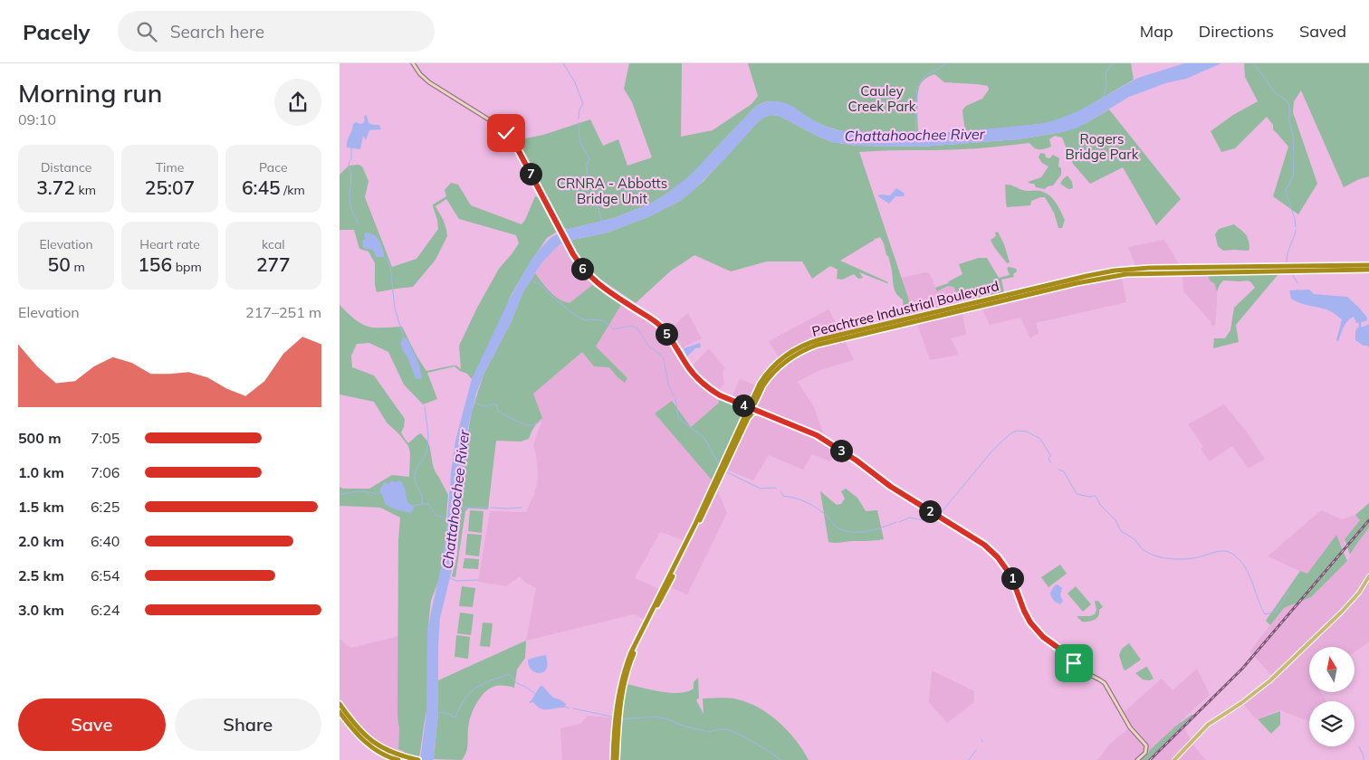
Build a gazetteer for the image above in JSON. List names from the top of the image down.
{
  "streets": {
    "highway": ["Peachtree Industrial Boulevard"]
  },
  "water": ["Chattahoochee River"],
  "parks": ["Cauley Creek Park", "Rogers Bridge Park", "CRNRA - Abbotts Bridge Unit"],
  "north": "top",
  "page": {
    "header": "Pacely",
    "search": "Search here",
    "nav": ["Map", "Directions", "Saved"],
    "heading": ["Morning run", "09:10"],
    "stats": [
      ["Distance", "3.72 km"],
      ["Time", "25:07"],
      ["Pace", "6:45 /km"],
      ["Elevation", "50 m"],
      ["Heart rate", "156 bpm"],
      ["kcal", "277"]
    ],
    "pins": [
      "7",
      "6",
      "5",
      "4",
      "3",
      "2",
      "1"
    ],
    "chart": ["Elevation", "217–251 m"],
    "list": [
      {
        "name": "500 m",
        "note": "7:05"
      },
      {
        "name": "1.0 km",
        "note": "7:06"
      },
      {
        "name": "1.5 km",
        "note": "6:25"
      },
      {
        "name": "2.0 km",
        "note": "6:40"
      },
      {
        "name": "2.5 km",
        "note": "6:54"
      },
      {
        "name": "3.0 km",
        "note": "6:24"
      }
    ],
    "buttons": ["Save", "Share"]
  }
}
